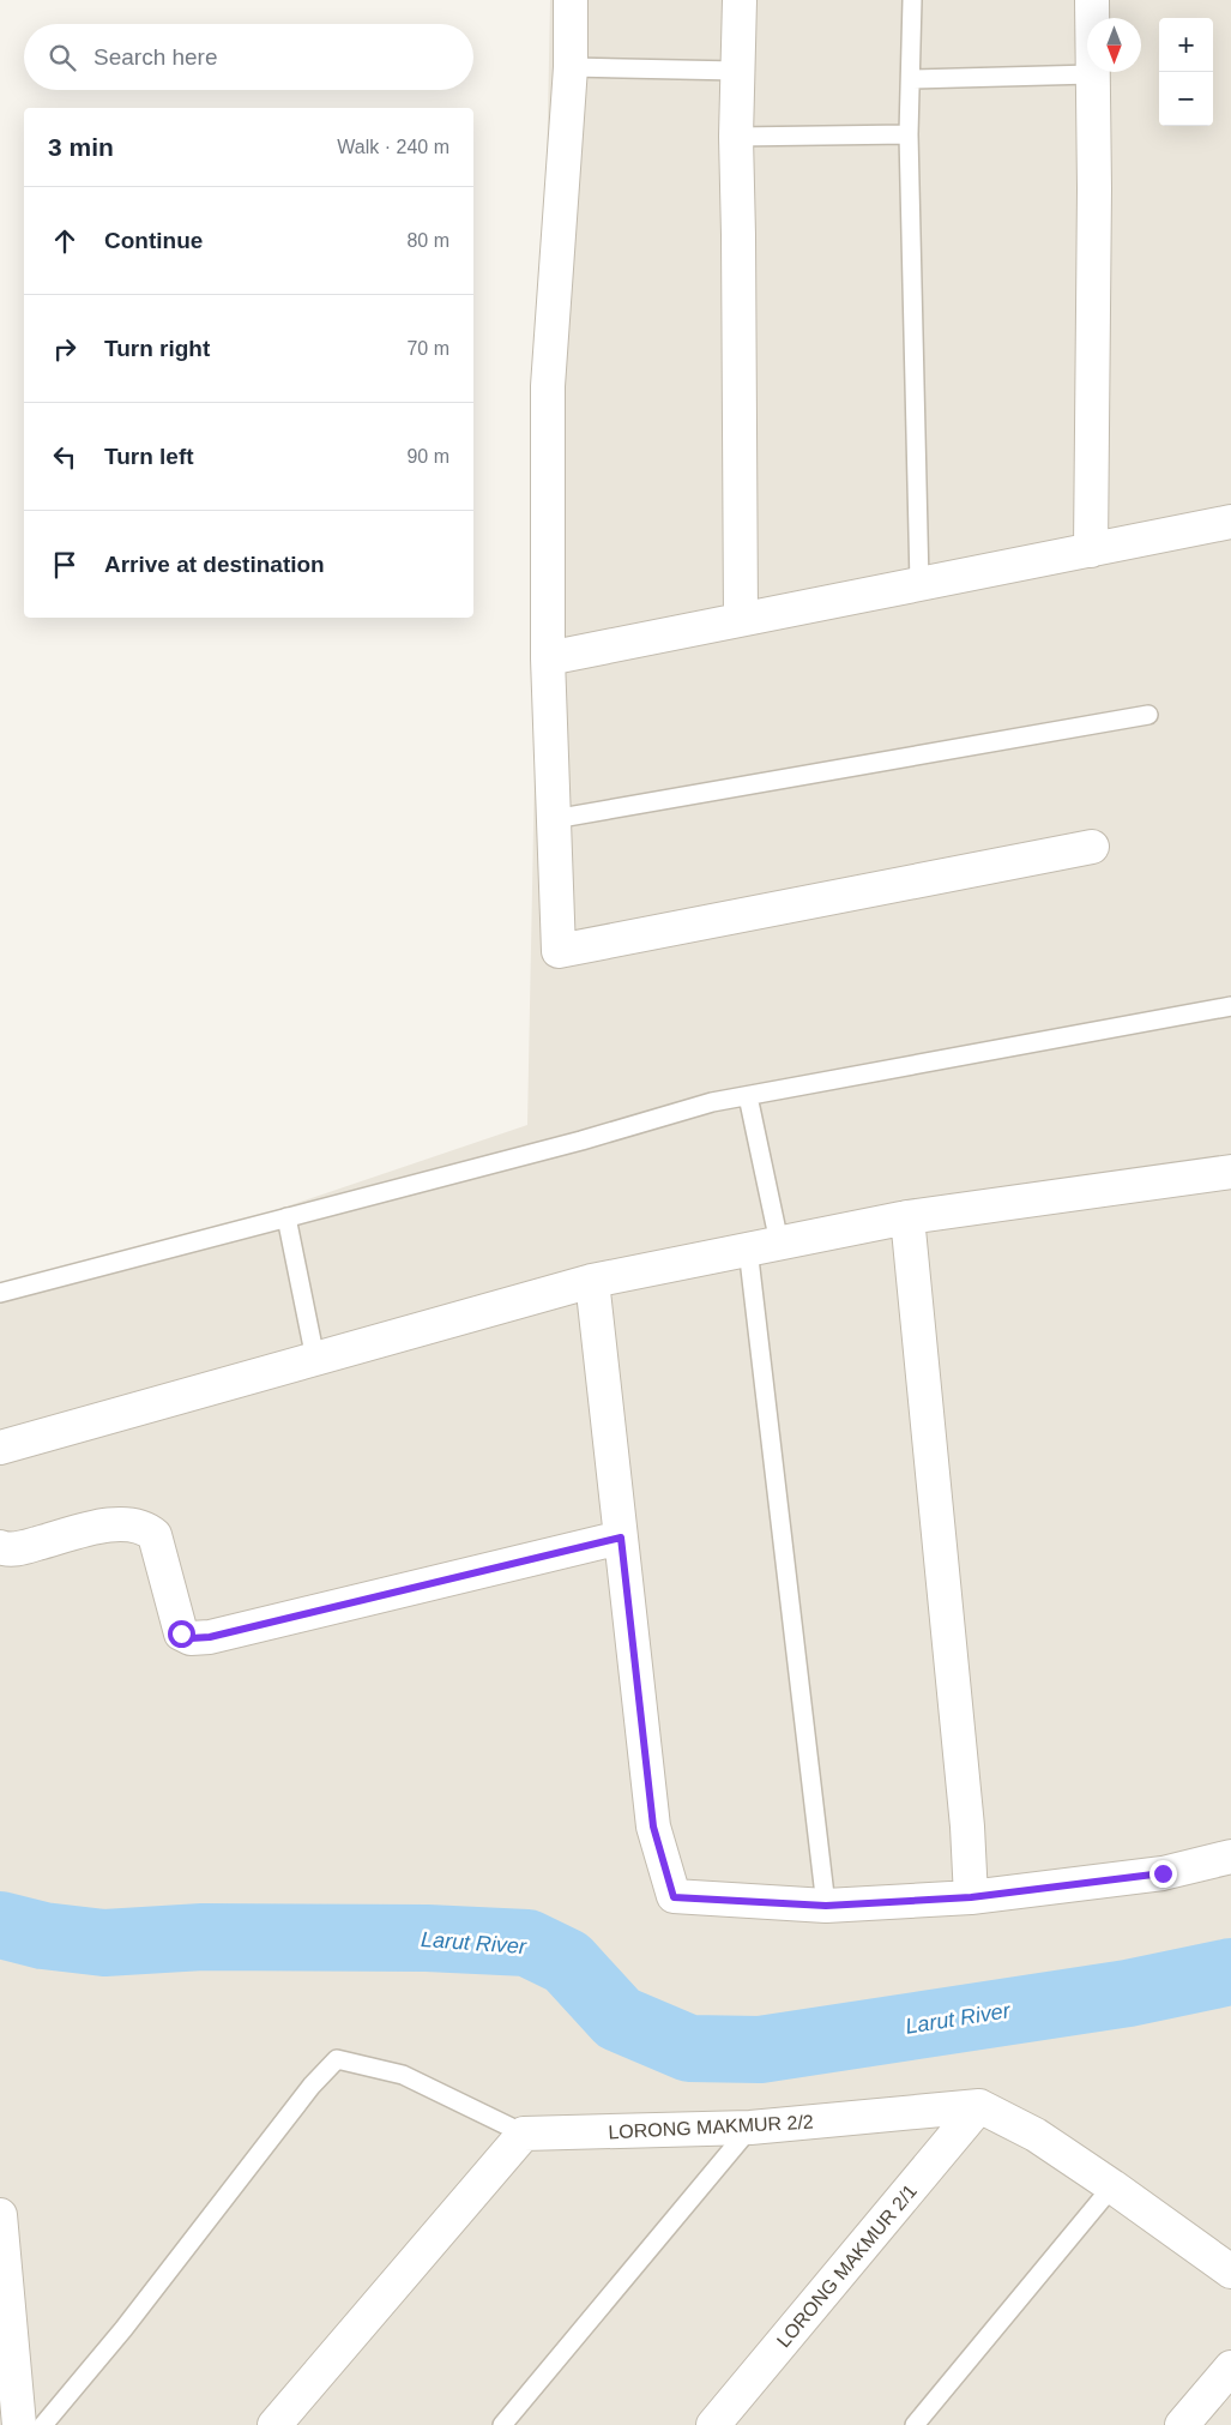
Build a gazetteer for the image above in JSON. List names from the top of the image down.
{
  "streets": {
    "street": ["LORONG MAKMUR 2/2", "LORONG MAKMUR 2/1"]
  },
  "crossings": [
    ["LORONG MAKMUR 2/2", "LORONG MAKMUR 2/1"]
  ],
  "water": ["Larut River"],
  "north": "bottom",
  "page": {
    "map_buttons": ["+", "−"],
    "search": "Search here",
    "heading": ["3 min", "Walk · 240 m"],
    "list": [
      ["Continue", "80 m"],
      ["Turn right", "70 m"],
      ["Turn left", "90 m"],
      "Arrive at destination"
    ]
  }
}
